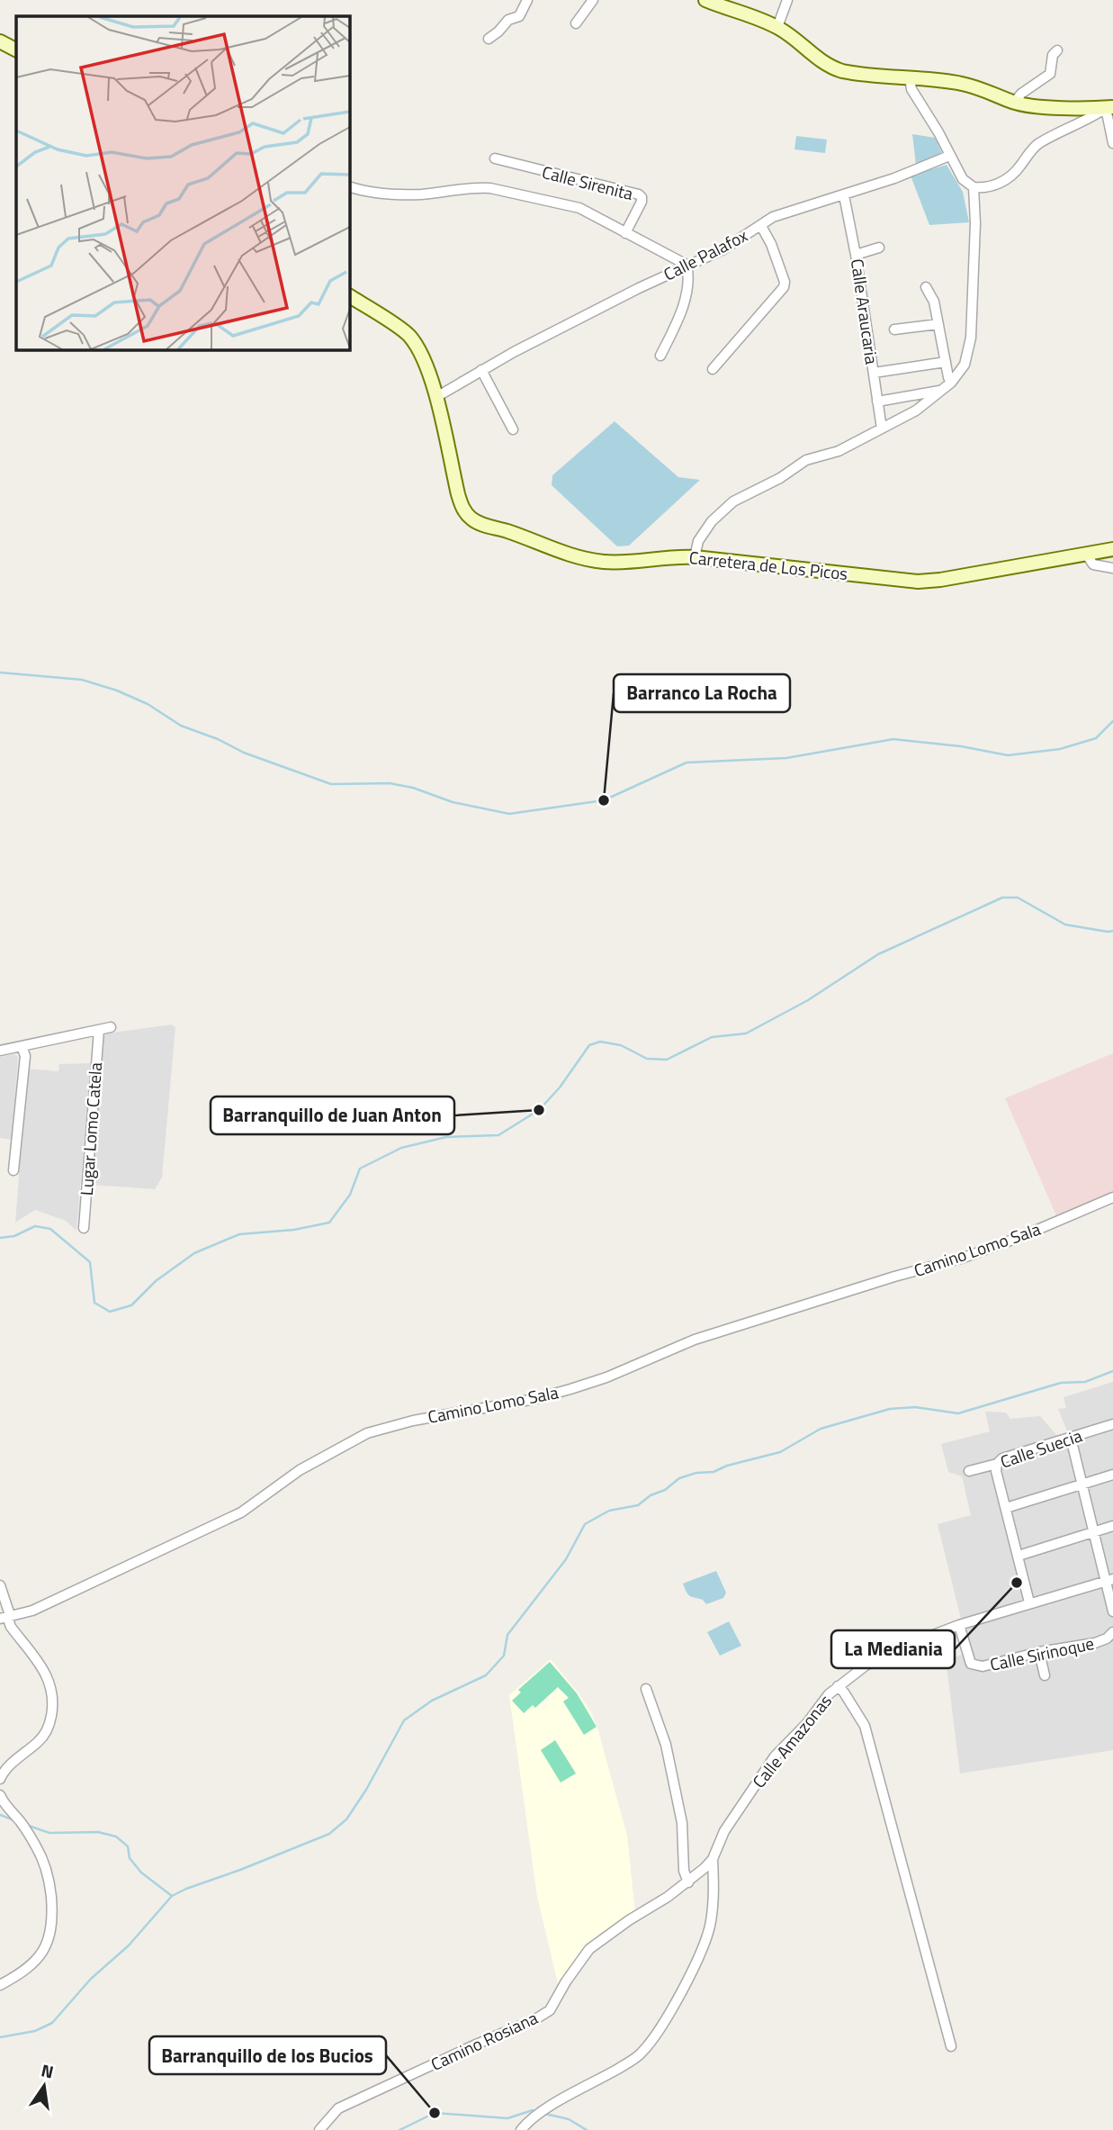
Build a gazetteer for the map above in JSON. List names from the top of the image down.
{
  "streets": {
    "main road": ["Carretera de Los Picos"],
    "street": [
      "Calle Sirenita",
      "Calle Palafox",
      "Calle Araucaria",
      "Lugar Lomo Catela",
      "Camino Lomo Sala",
      "Calle Suecia",
      "Calle Sirinoque",
      "Calle Amazonas",
      "Camino Rosiana"
    ]
  },
  "crossings": [
    ["Calle Palafox", "Calle Araucaria"],
    ["Calle Palafox", "Carretera de Los Picos"],
    ["Calle Sirinoque", "Calle Amazonas"],
    ["Calle Amazonas", "Camino Rosiana"]
  ],
  "places": [
    "Barranco La Rocha",
    "Barranquillo de Juan Anton",
    "La Mediania",
    "Barranquillo de los Bucios"
  ],
  "north": "top"
}
